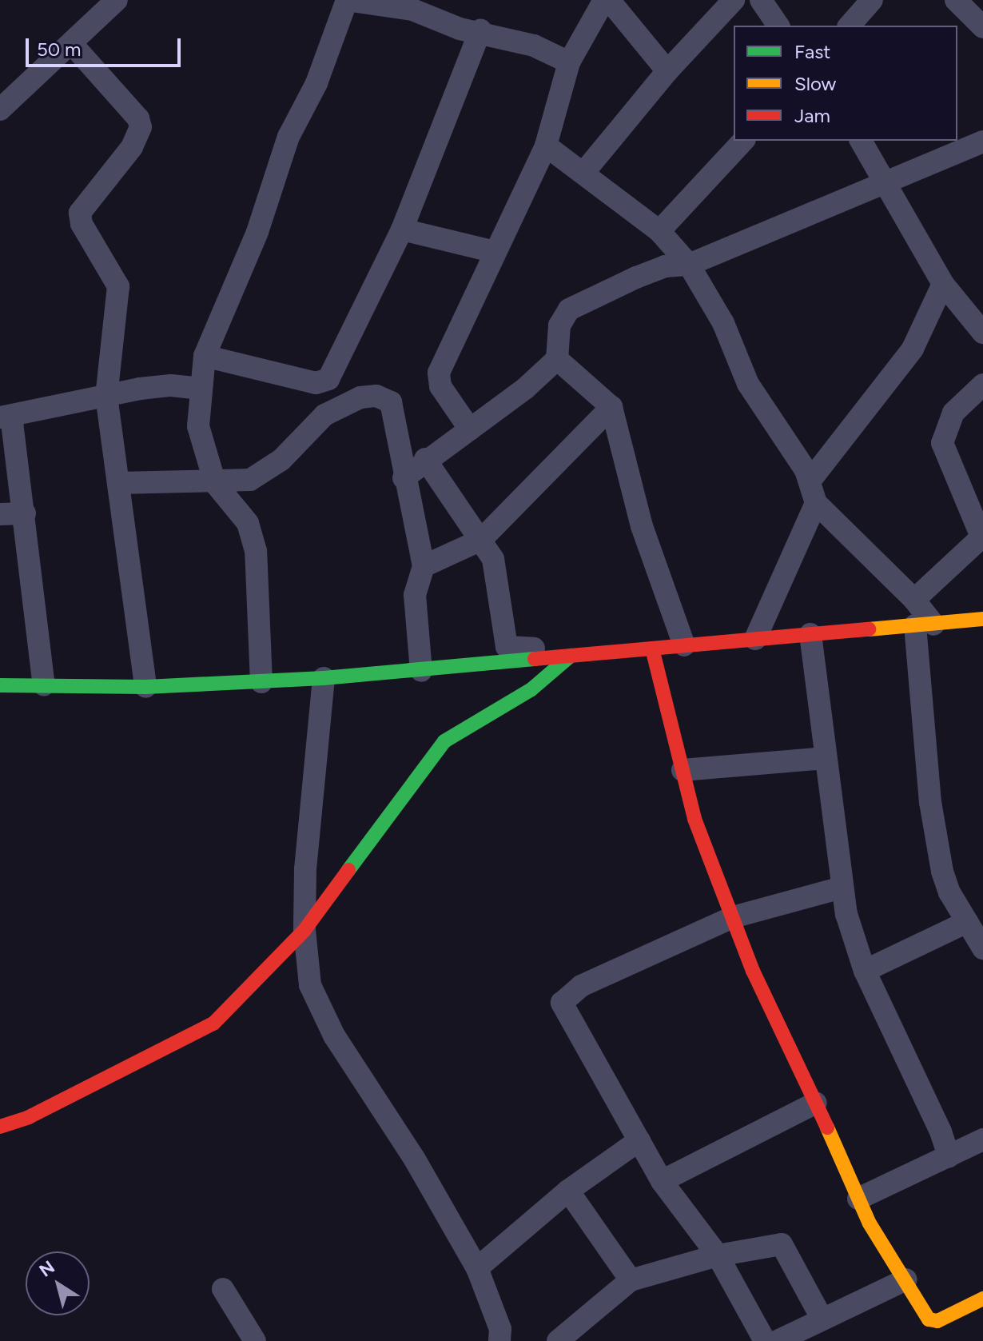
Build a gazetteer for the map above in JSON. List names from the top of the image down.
{
  "legend": ["Fast", "Slow", "Jam"],
  "scale_bar": "50 m",
  "north": "top left"
}
